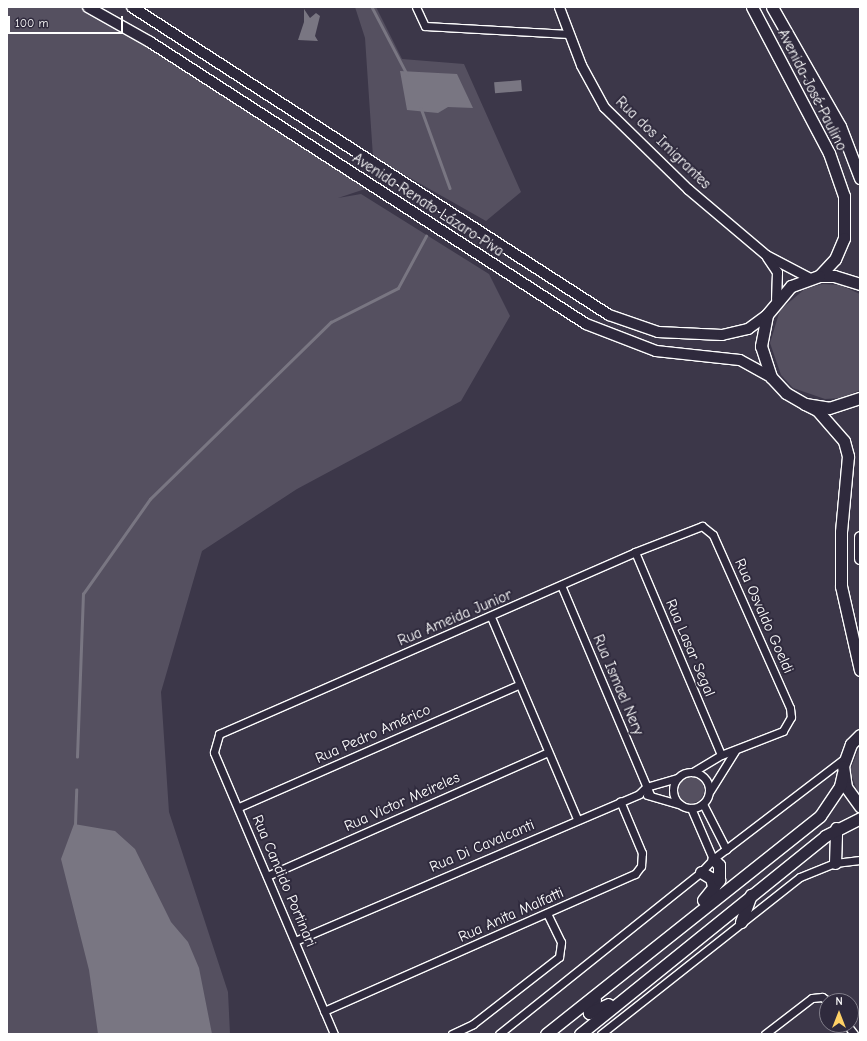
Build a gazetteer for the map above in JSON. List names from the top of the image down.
{
  "streets": {
    "main road": ["Avenida José Paulino", "Avenida Renato Lázaro Piva"],
    "street": [
      "Rua dos Imigrantes",
      "Rua Osvaldo Goeldi",
      "Rua Ameida Junior",
      "Rua Lasar Segal",
      "Rua Ismael Nery",
      "Rua Pedro Américo",
      "Rua Victor Meireles",
      "Rua Di Cavalcanti",
      "Rua Candido Portinari",
      "Rua Anita Malfatti"
    ]
  },
  "crossings": [
    ["Avenida José Paulino", "Rua dos Imigrantes"],
    ["Rua Osvaldo Goeldi", "Rua Ameida Junior"],
    ["Rua Ameida Junior", "Rua Lasar Segal"],
    ["Rua Ameida Junior", "Rua Ismael Nery"],
    ["Rua Ameida Junior", "Rua Candido Portinari"],
    ["Rua Ismael Nery", "Rua Di Cavalcanti"],
    ["Rua Pedro Américo", "Rua Candido Portinari"],
    ["Rua Victor Meireles", "Rua Candido Portinari"],
    ["Rua Di Cavalcanti", "Rua Candido Portinari"],
    ["Rua Di Cavalcanti", "Rua Anita Malfatti"],
    ["Rua Candido Portinari", "Rua Anita Malfatti"]
  ],
  "scale_bar": "100 m",
  "north": "top"
}
